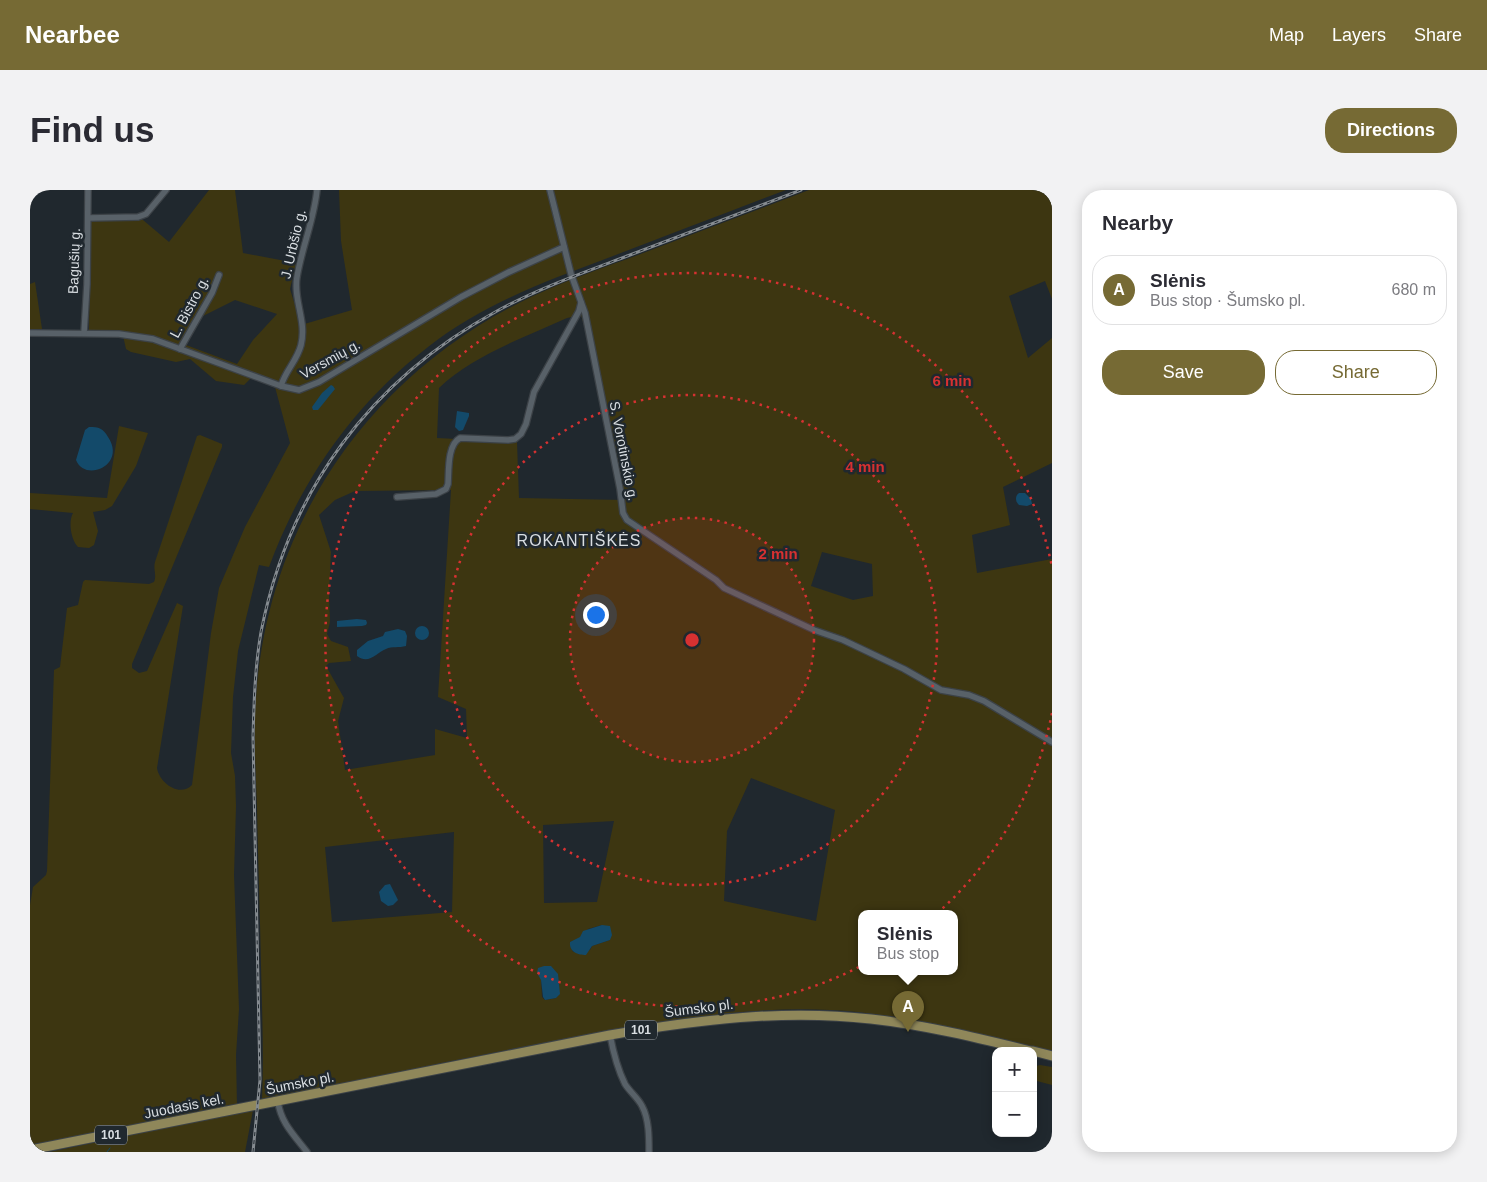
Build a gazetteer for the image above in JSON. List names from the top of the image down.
{
  "streets": {
    "main road": ["Šumsko pl.", "101", "Juodasis kel."],
    "street": [
      "J. Urbšio g.",
      "Bagušių g.",
      "L. Bistro g.",
      "Versmių g.",
      "S. Vorotinskio g."
    ]
  },
  "crossings": [
    ["J. Urbšio g.", "Versmių g."],
    ["Bagušių g.", "Versmių g."],
    ["L. Bistro g.", "Versmių g."],
    ["Versmių g.", "S. Vorotinskio g."],
    ["Šumsko pl.", "Juodasis kel."]
  ],
  "districts": ["ROKANTIŠKĖS"],
  "page": {
    "header": "Nearbee",
    "nav": ["Map", "Layers", "Share"],
    "buttons": [
      "Directions",
      ["Save", "Share"]
    ],
    "title": "Find us",
    "heading": "Nearby",
    "list": [
      {
        "mark": "A",
        "name": "Slėnis",
        "note": "Bus stop · Šumsko pl.",
        "value": "680 m"
      }
    ],
    "popup": ["Slėnis", "Bus stop"],
    "pins": "A",
    "map_buttons": ["+", "−"]
  },
  "rings": ["6 min", "4 min", "2 min"]
}
